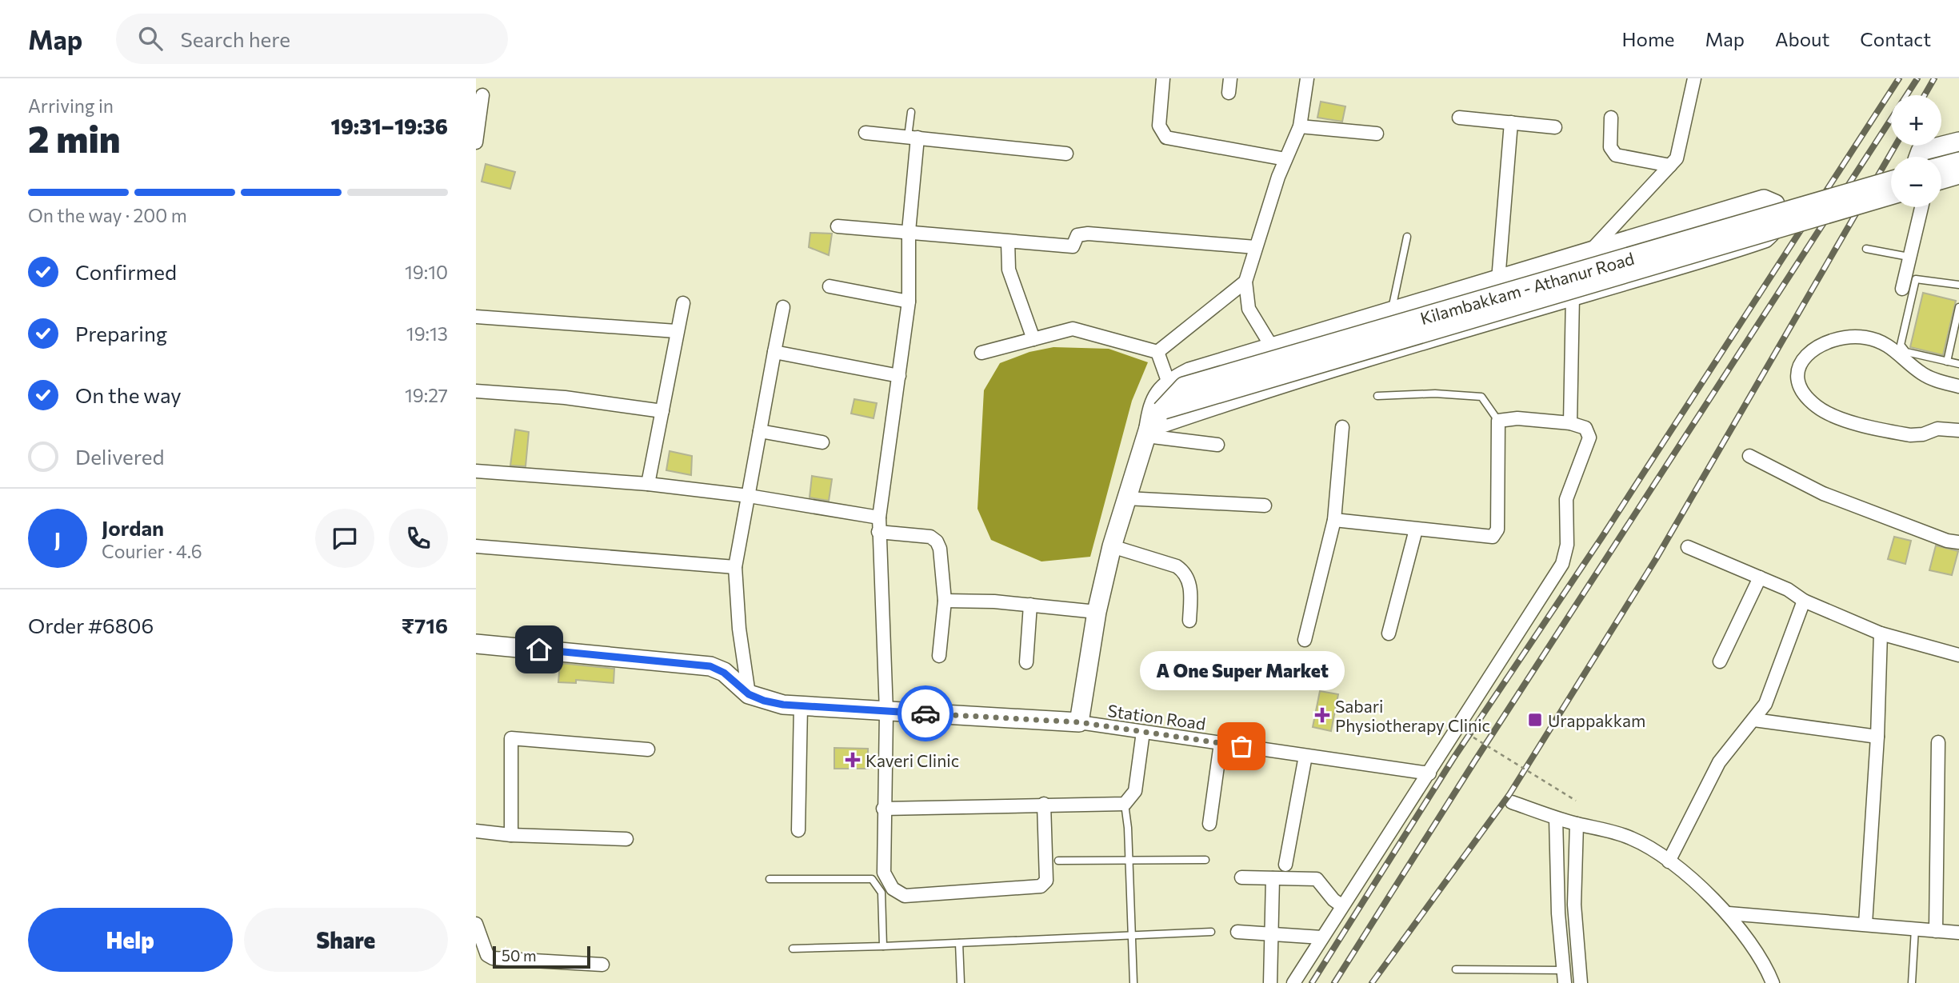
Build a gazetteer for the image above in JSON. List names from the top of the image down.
{
  "streets": {
    "street": ["Kilambakkam - Athanur Road", "Station Road"]
  },
  "crossings": [
    ["Kilambakkam - Athanur Road", "Station Road"]
  ],
  "places": {
    "health": ["Sabari Physiotherapy Clinic", "Kaveri Clinic"],
    "transit": ["Urappakkam"],
    "other": ["A One Super Market"]
  },
  "scale_bar": "50 m",
  "page": {
    "header": "Map",
    "search": "Search here",
    "nav": [
      "Home",
      "Map",
      "About",
      "Contact"
    ],
    "heading": ["2 min", "Arriving in", "19:31–19:36"],
    "panel": [
      "Jordan",
      "Courier · 4.6",
      "Order #6806",
      "₹716"
    ],
    "map_buttons": ["+", "−"],
    "bar": "On the way · 200 m",
    "list": [
      ["Confirmed", "19:10"],
      ["Preparing", "19:13"],
      ["On the way", "19:27"],
      "Delivered"
    ],
    "round": "J",
    "bubble": "A One Super Market",
    "buttons": ["Help", "Share"],
    "scale": "50 m"
  }
}
